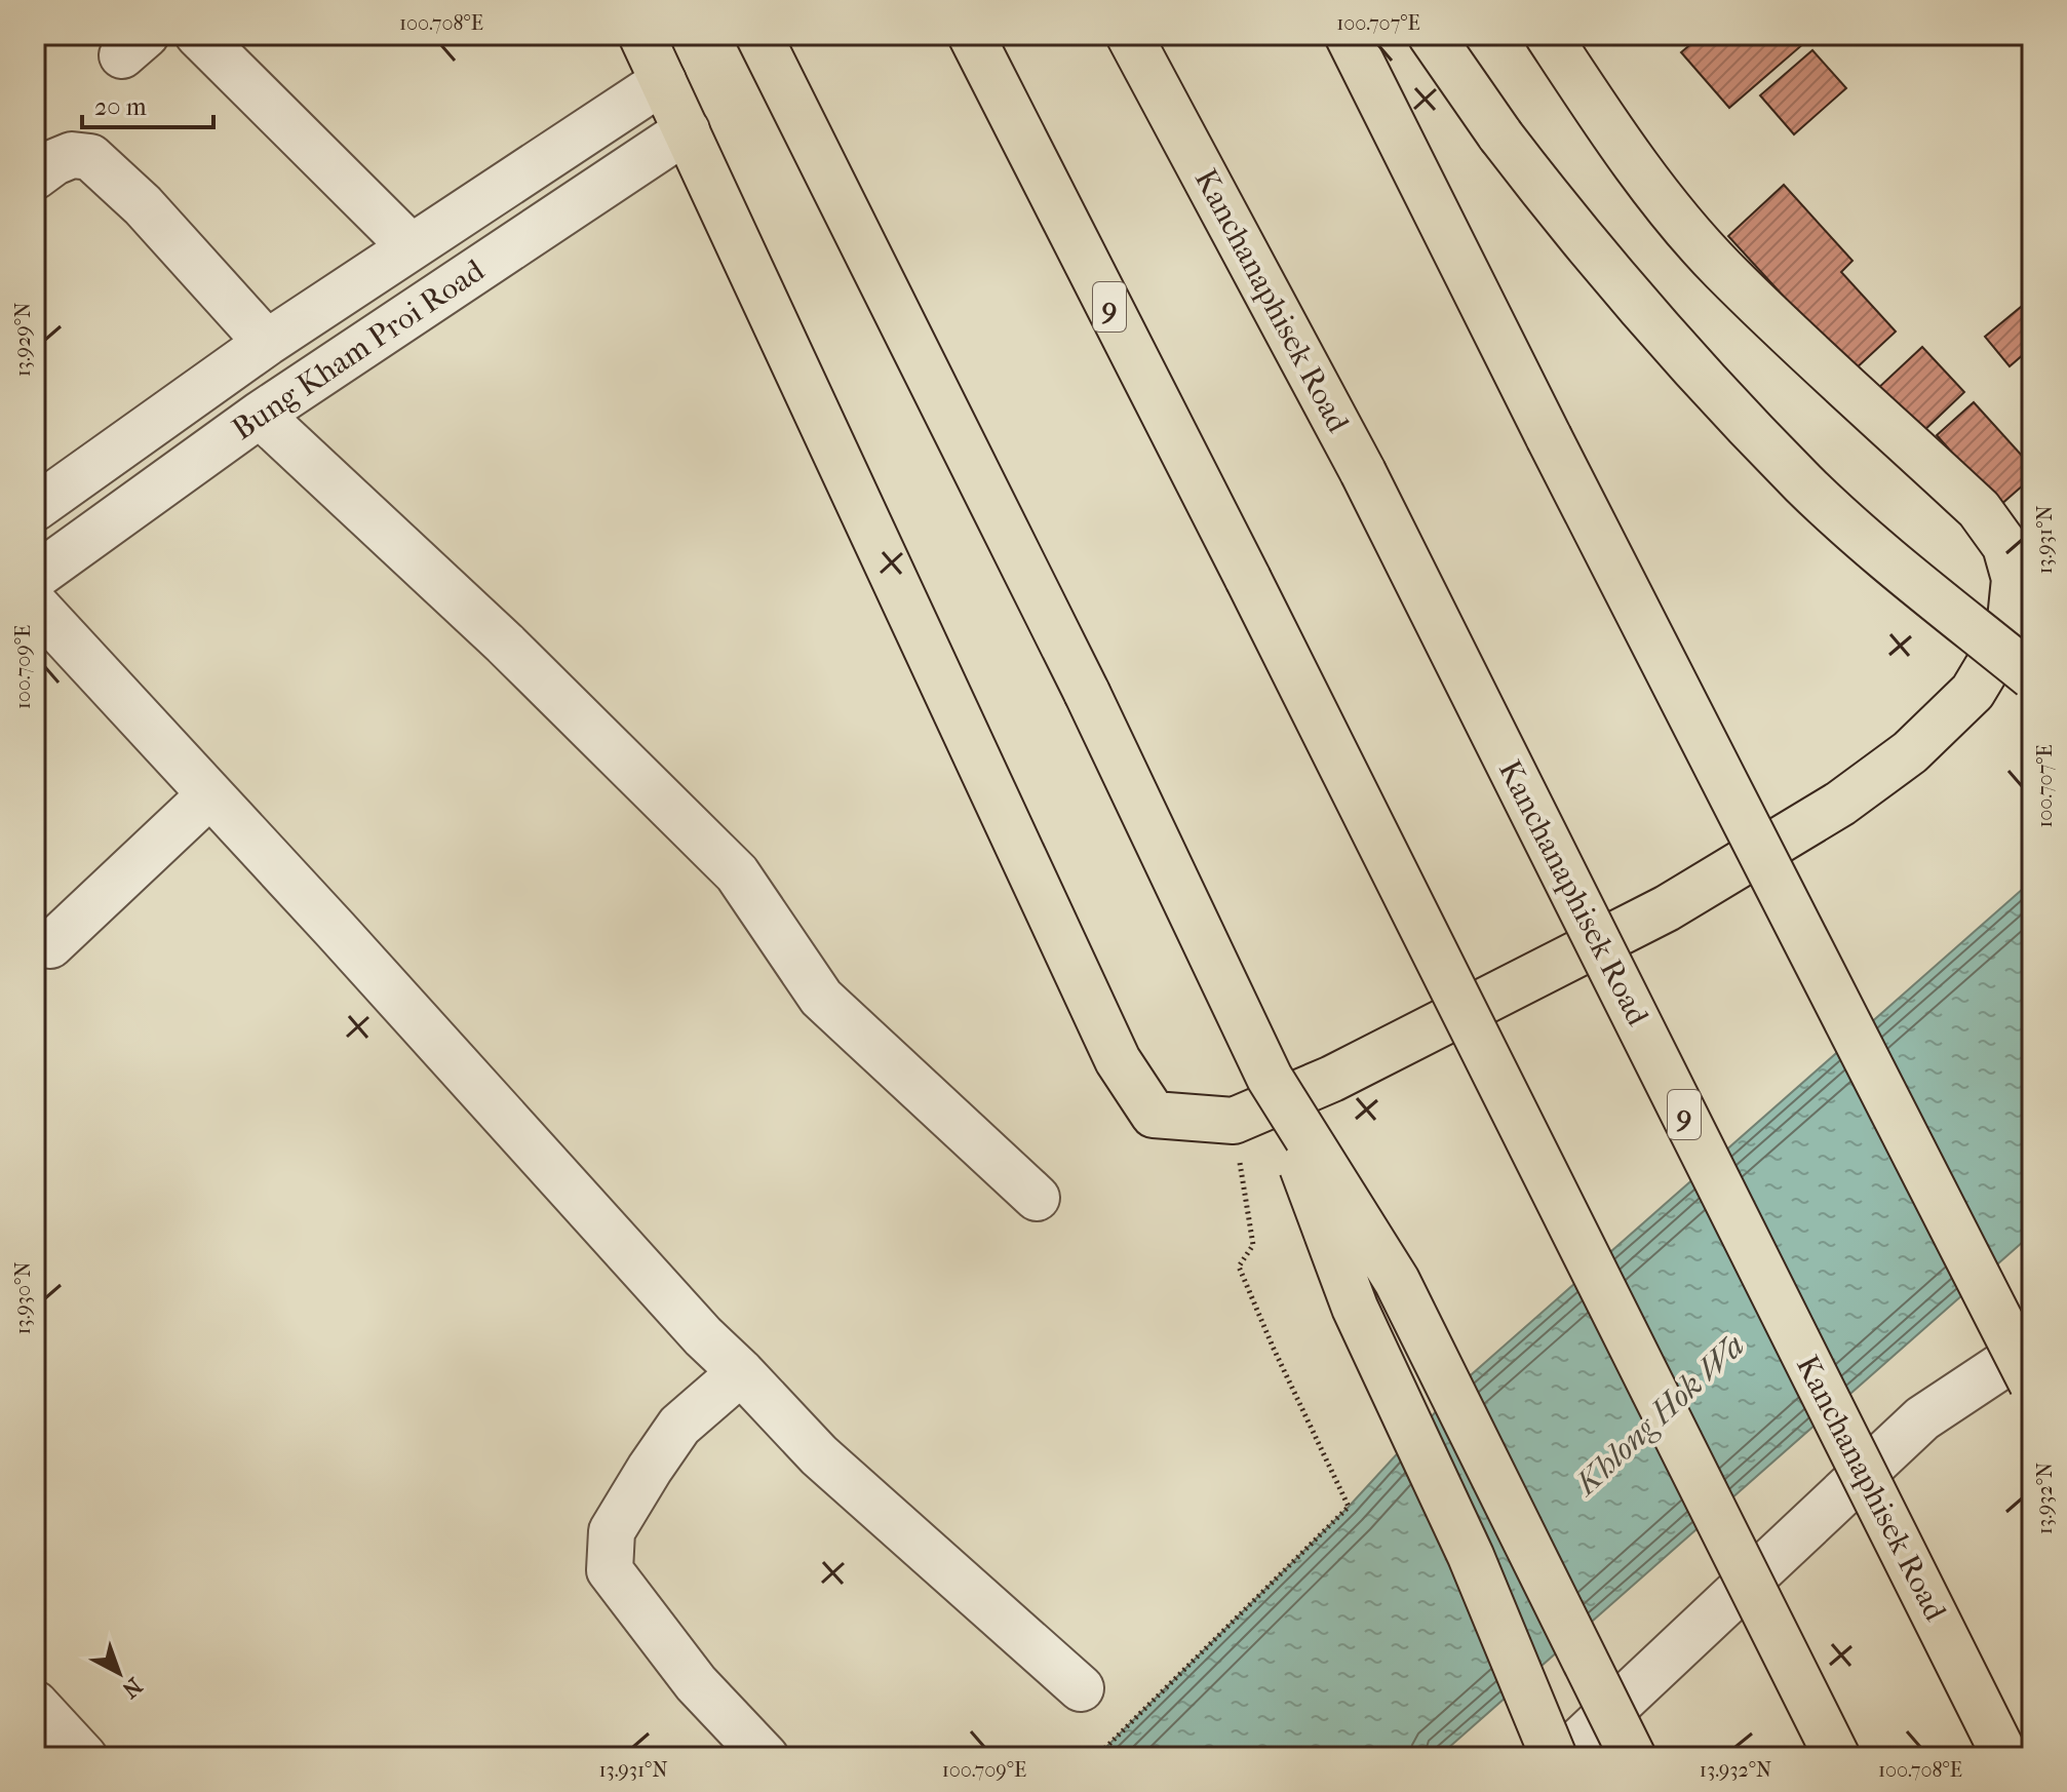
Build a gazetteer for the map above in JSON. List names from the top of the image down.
{
  "streets": {
    "main road": ["Kanchanaphisek Road", "9"],
    "street": ["Bung Kham Proi Road"]
  },
  "water": ["Khlong Hok Wa"],
  "scale_bar": "20 m",
  "north": "bottom right",
  "coordinates": [
    "100.708°E",
    "100.707°E",
    "13.929°N",
    "13.931°N",
    "100.709°E",
    "13.930°N",
    "13.932°N"
  ]
}
